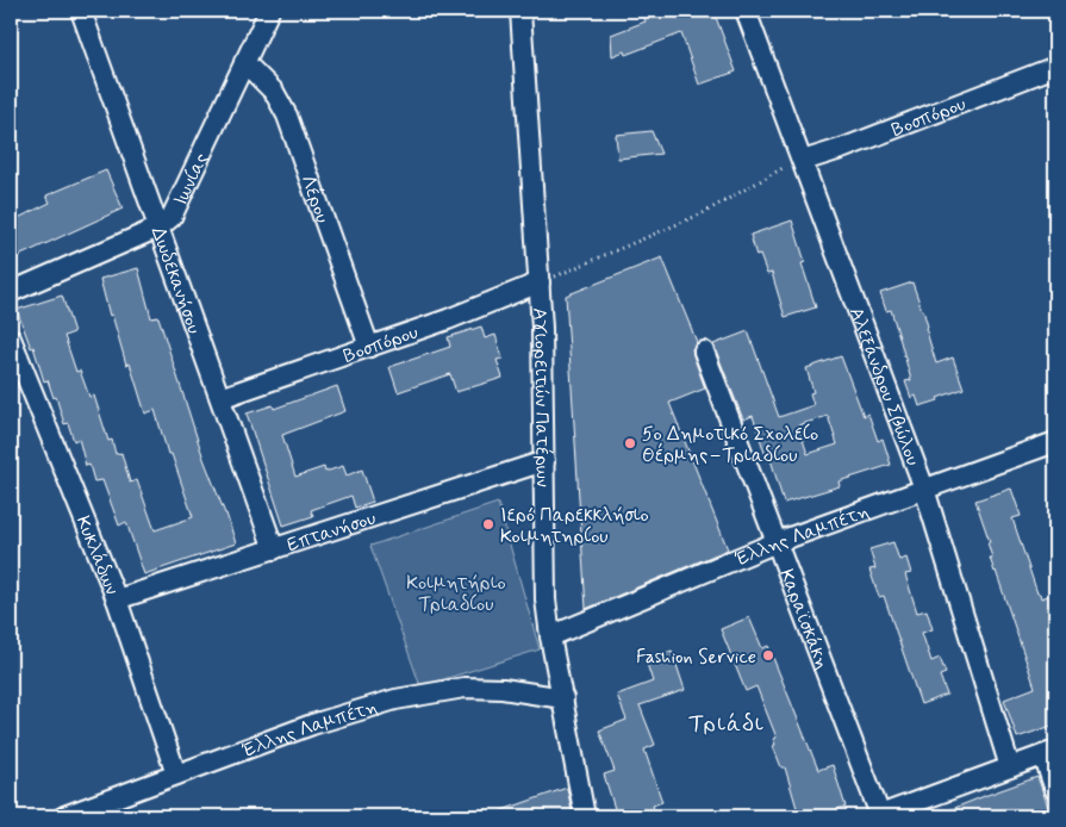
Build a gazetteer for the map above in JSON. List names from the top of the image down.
{
  "streets": {
    "street": [
      "Βοσπόρου",
      "Ιωνίας",
      "Λέρου",
      "Δωδεκανήσου",
      "Αλεξάνδρου Σβώλου",
      "Αγιορειτών Πατέρων",
      "Επτανήσου",
      "Έλλης Λαμπέτη",
      "Κυκλάδων",
      "Καραϊσκάκη"
    ]
  },
  "crossings": [
    ["Βοσπόρου", "Λέρου"],
    ["Βοσπόρου", "Δωδεκανήσου"],
    ["Βοσπόρου", "Αλεξάνδρου Σβώλου"],
    ["Βοσπόρου", "Αγιορειτών Πατέρων"],
    ["Ιωνίας", "Λέρου"],
    ["Ιωνίας", "Δωδεκανήσου"],
    ["Δωδεκανήσου", "Επτανήσου"],
    ["Αλεξάνδρου Σβώλου", "Έλλης Λαμπέτη"],
    ["Αγιορειτών Πατέρων", "Επτανήσου"],
    ["Αγιορειτών Πατέρων", "Έλλης Λαμπέτη"],
    ["Επτανήσου", "Κυκλάδων"],
    ["Έλλης Λαμπέτη", "Κυκλάδων"],
    ["Έλλης Λαμπέτη", "Καραϊσκάκη"]
  ],
  "districts": ["Τριάδι"],
  "parks": ["Κοιμητήριο Τριαδίου"],
  "places": ["5ο Δημοτικό Σχολείο Θέρμης–Τριαδίου", "Ιερό Παρεκκλήσιο Κοιμητηρίου", "Fashion Service"]
}
